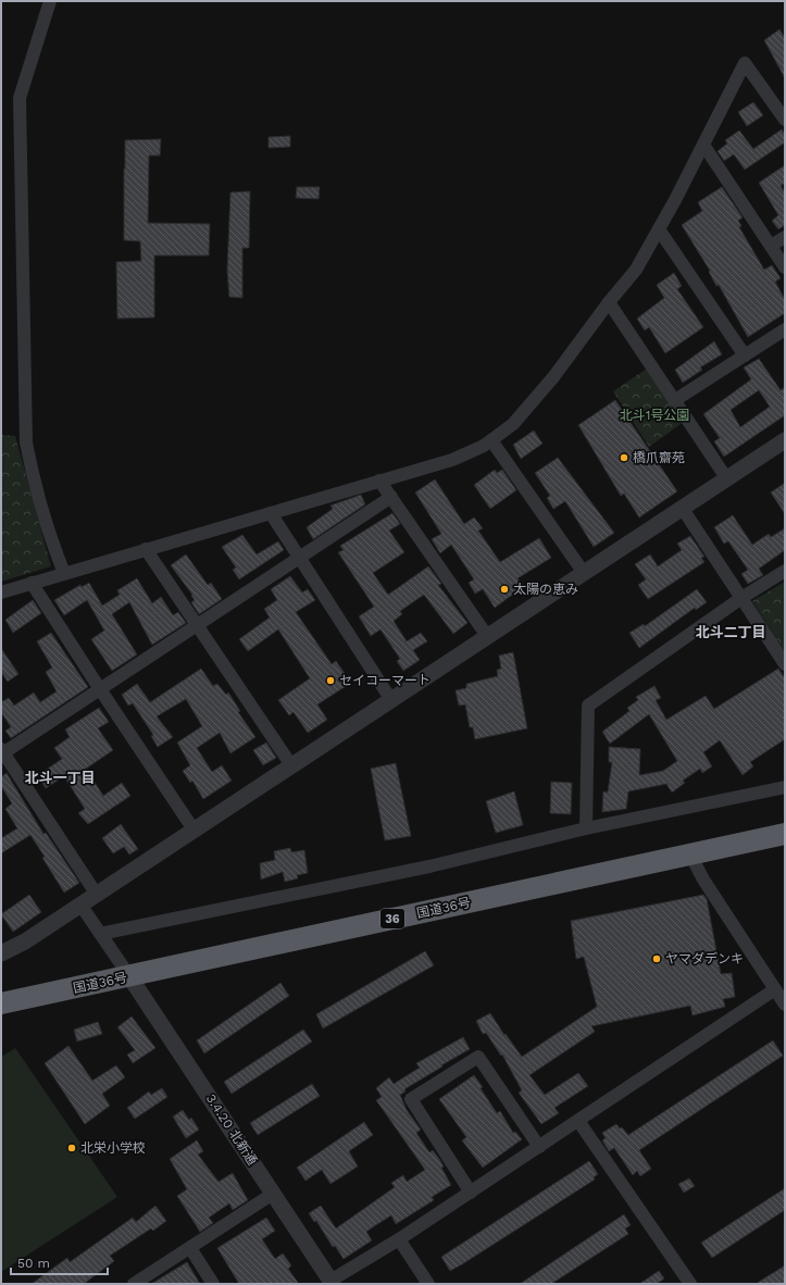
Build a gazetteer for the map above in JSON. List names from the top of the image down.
{
  "streets": {
    "highway": ["国道36号", "36"],
    "street": ["3.4.20 北新通"]
  },
  "crossings": [
    ["国道36号", "3.4.20 北新通"]
  ],
  "districts": ["北斗二丁目", "北斗一丁目"],
  "parks": ["北斗1号公園"],
  "places": [
    "橋爪齋苑",
    "太陽の恵み",
    "セイコーマート",
    "ヤマダデンキ",
    "北栄小学校"
  ],
  "scale_bar": "50 m"
}
